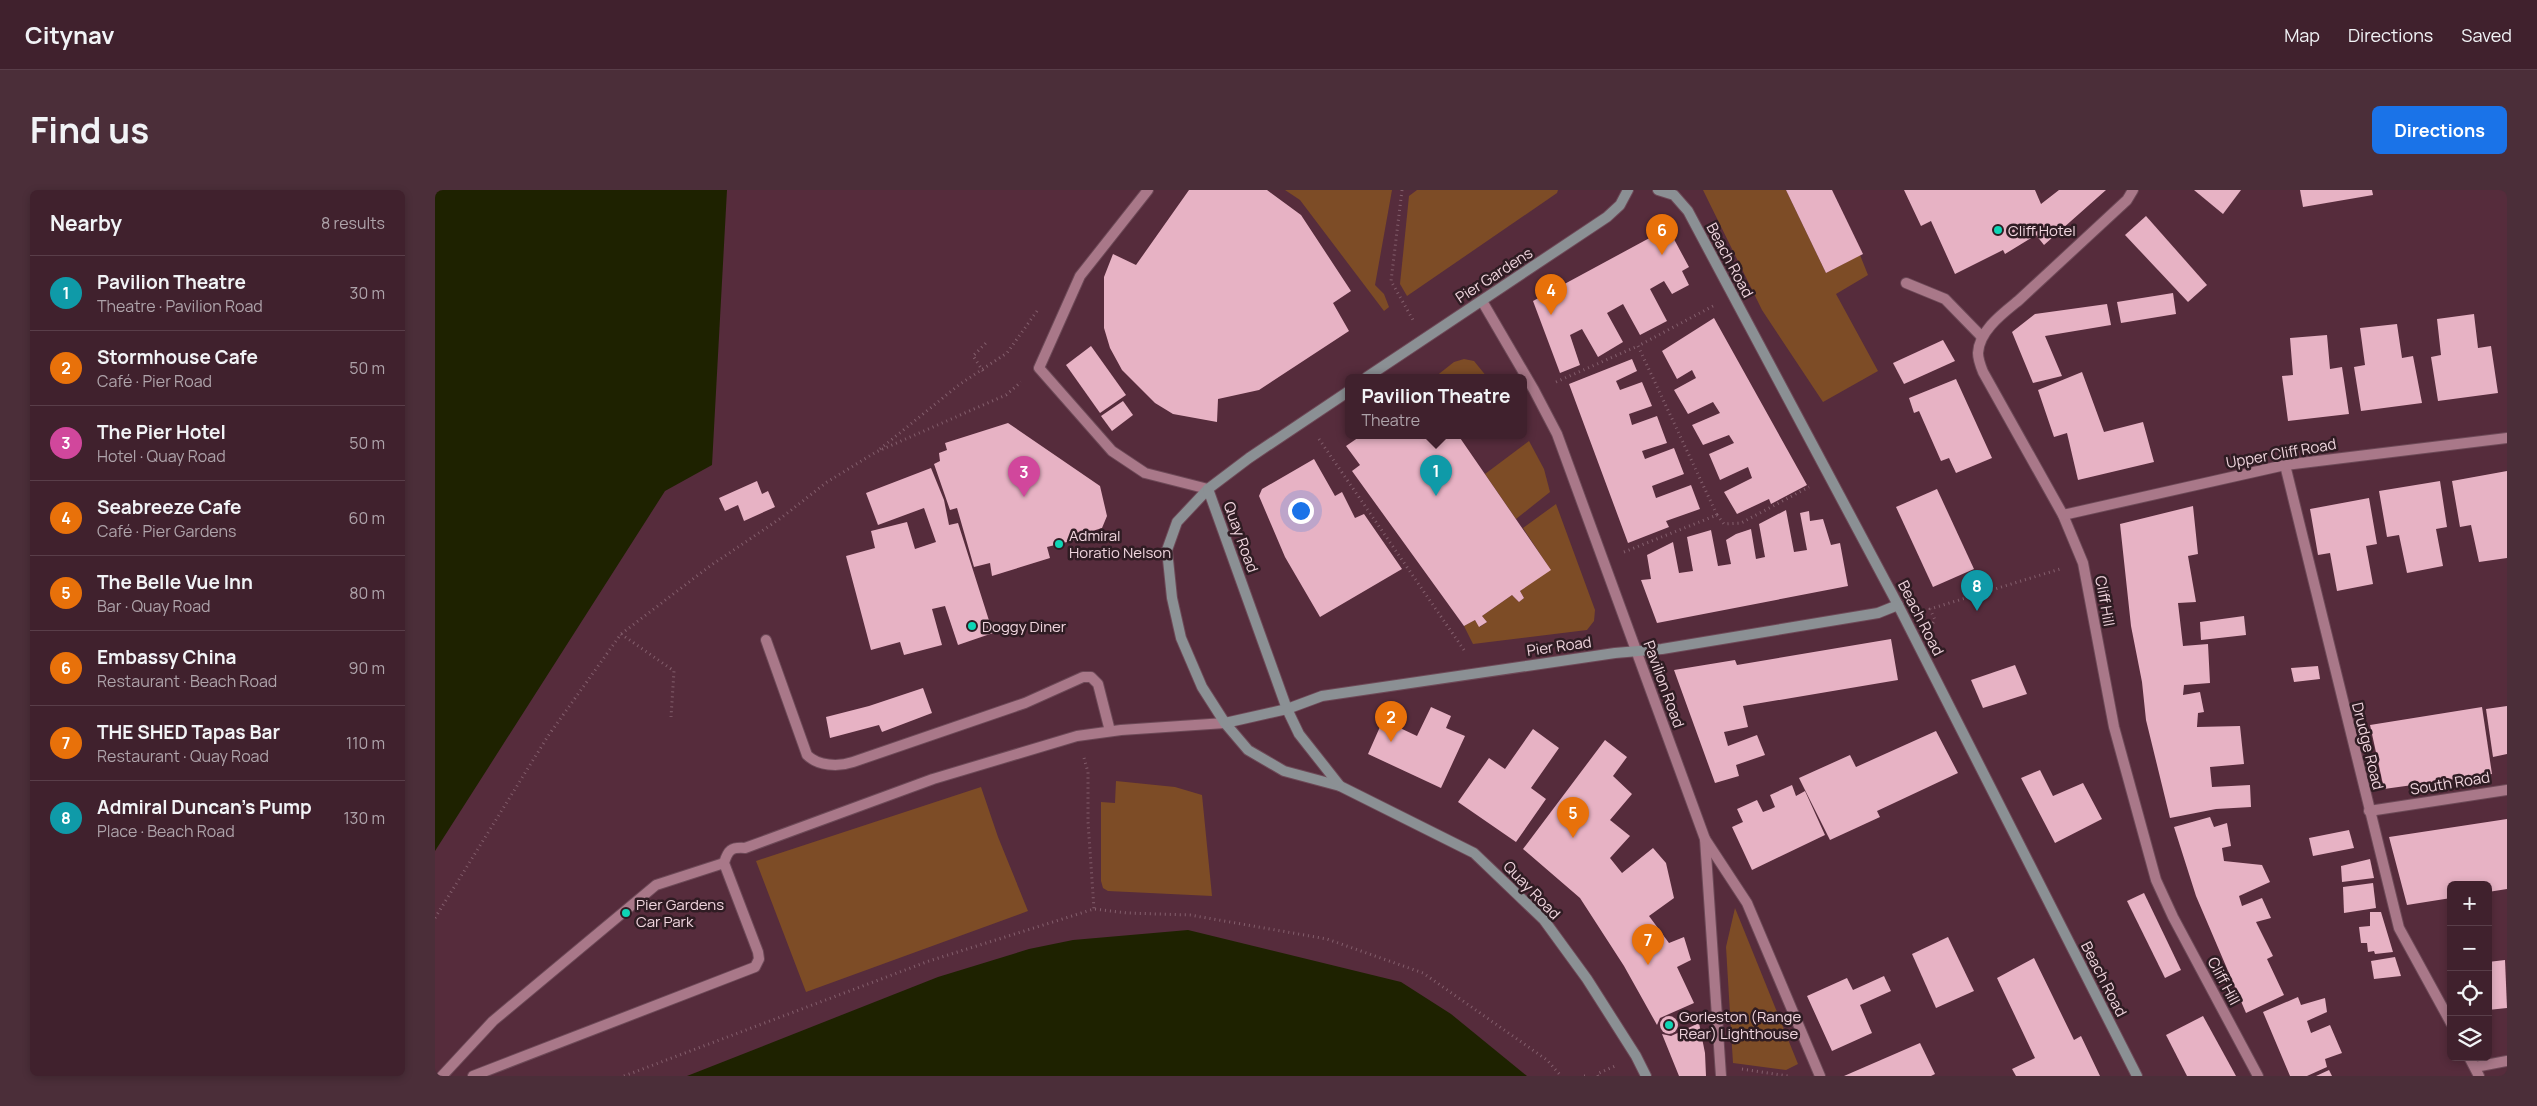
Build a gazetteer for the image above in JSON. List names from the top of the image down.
{
  "streets": {
    "street": [
      "Beach Road",
      "Pier Gardens",
      "Upper Cliff Road",
      "Quay Road",
      "Cliff Hill",
      "Pier Road",
      "Pavilion Road",
      "Drudge Road",
      "South Road"
    ]
  },
  "crossings": [
    ["Beach Road", "Pier Road"],
    ["Pier Gardens", "Pavilion Road"],
    ["Upper Cliff Road", "Cliff Hill"],
    ["Upper Cliff Road", "Drudge Road"],
    ["Quay Road", "Pier Road"],
    ["Pier Road", "Pavilion Road"],
    ["Drudge Road", "South Road"]
  ],
  "places": [
    "Cliff Hotel",
    "Admiral Horatio Nelson",
    "Doggy Diner",
    "Pier Gardens Car Park",
    "Gorleston (Range Rear) Lighthouse"
  ],
  "page": {
    "header": "Citynav",
    "nav": ["Map", "Directions", "Saved"],
    "title": "Find us",
    "buttons": "Directions",
    "heading": ["Nearby", "8 results"],
    "pins": [
      "6",
      "4",
      "1",
      "3",
      "8",
      "2",
      "5",
      "7"
    ],
    "list": [
      {
        "mark": "1",
        "name": "Pavilion Theatre",
        "note": "Theatre · Pavilion Road",
        "value": "30 m"
      },
      {
        "mark": "2",
        "name": "Stormhouse Cafe",
        "note": "Café · Pier Road",
        "value": "50 m"
      },
      {
        "mark": "3",
        "name": "The Pier Hotel",
        "note": "Hotel · Quay Road",
        "value": "50 m"
      },
      {
        "mark": "4",
        "name": "Seabreeze Cafe",
        "note": "Café · Pier Gardens",
        "value": "60 m"
      },
      {
        "mark": "5",
        "name": "The Belle Vue Inn",
        "note": "Bar · Quay Road",
        "value": "80 m"
      },
      {
        "mark": "6",
        "name": "Embassy China",
        "note": "Restaurant · Beach Road",
        "value": "90 m"
      },
      {
        "mark": "7",
        "name": "THE SHED Tapas Bar",
        "note": "Restaurant · Quay Road",
        "value": "110 m"
      },
      {
        "mark": "8",
        "name": "Admiral Duncan's Pump",
        "note": "Place · Beach Road",
        "value": "130 m"
      }
    ],
    "popup": ["Pavilion Theatre", "Theatre"],
    "map_buttons": ["+", "−"]
  }
}
